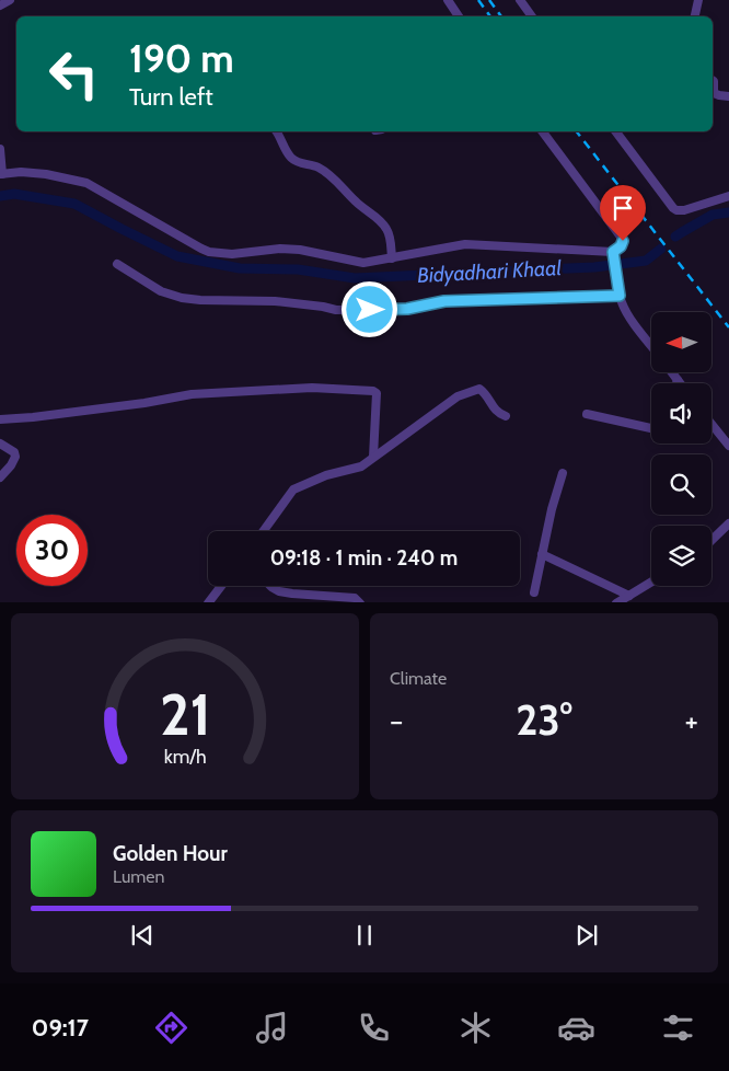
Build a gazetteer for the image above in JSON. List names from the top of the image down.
{
  "water": ["Bidyadhari Khaal"],
  "north": "left",
  "page": {
    "turn": ["190 m", "Turn left"],
    "limit": "30",
    "trip": "09:18 · 1 min · 240 m",
    "tile": "Climate",
    "heat": ["−", "23°", "+"],
    "song": ["Golden Hour", "Lumen"],
    "tabs": "09:17",
    "gauge": ["21", "km/h"]
  }
}
